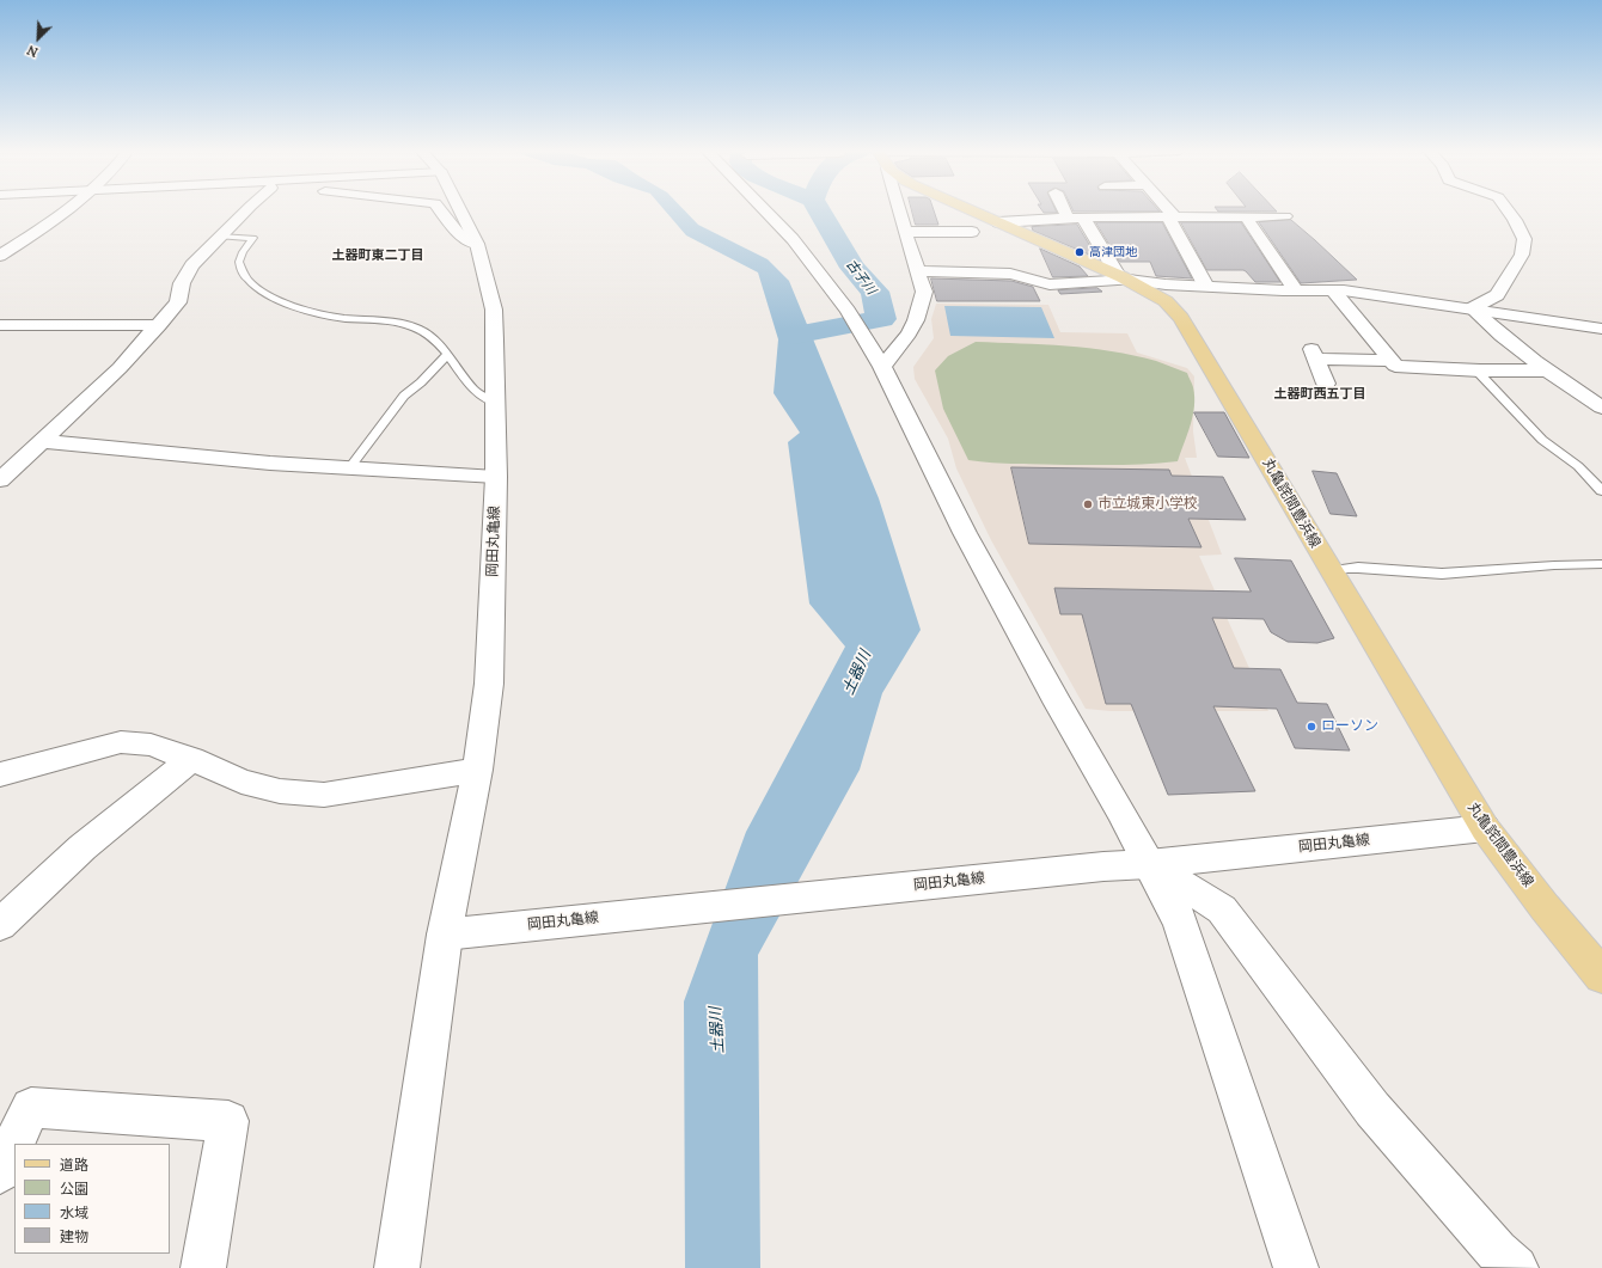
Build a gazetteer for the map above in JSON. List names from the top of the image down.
{
  "streets": {
    "main road": ["丸亀詫間豊浜線"],
    "street": ["岡田丸亀線"]
  },
  "crossings": [
    ["丸亀詫間豊浜線", "岡田丸亀線"]
  ],
  "districts": ["土器町東二丁目", "土器町西五丁目"],
  "water": ["古子川", "土器川"],
  "places": ["高津団地", "市立城東小学校", "ローソン"],
  "legend": [
    "道路",
    "公園",
    "水域",
    "建物"
  ],
  "north": "bottom left"
}
